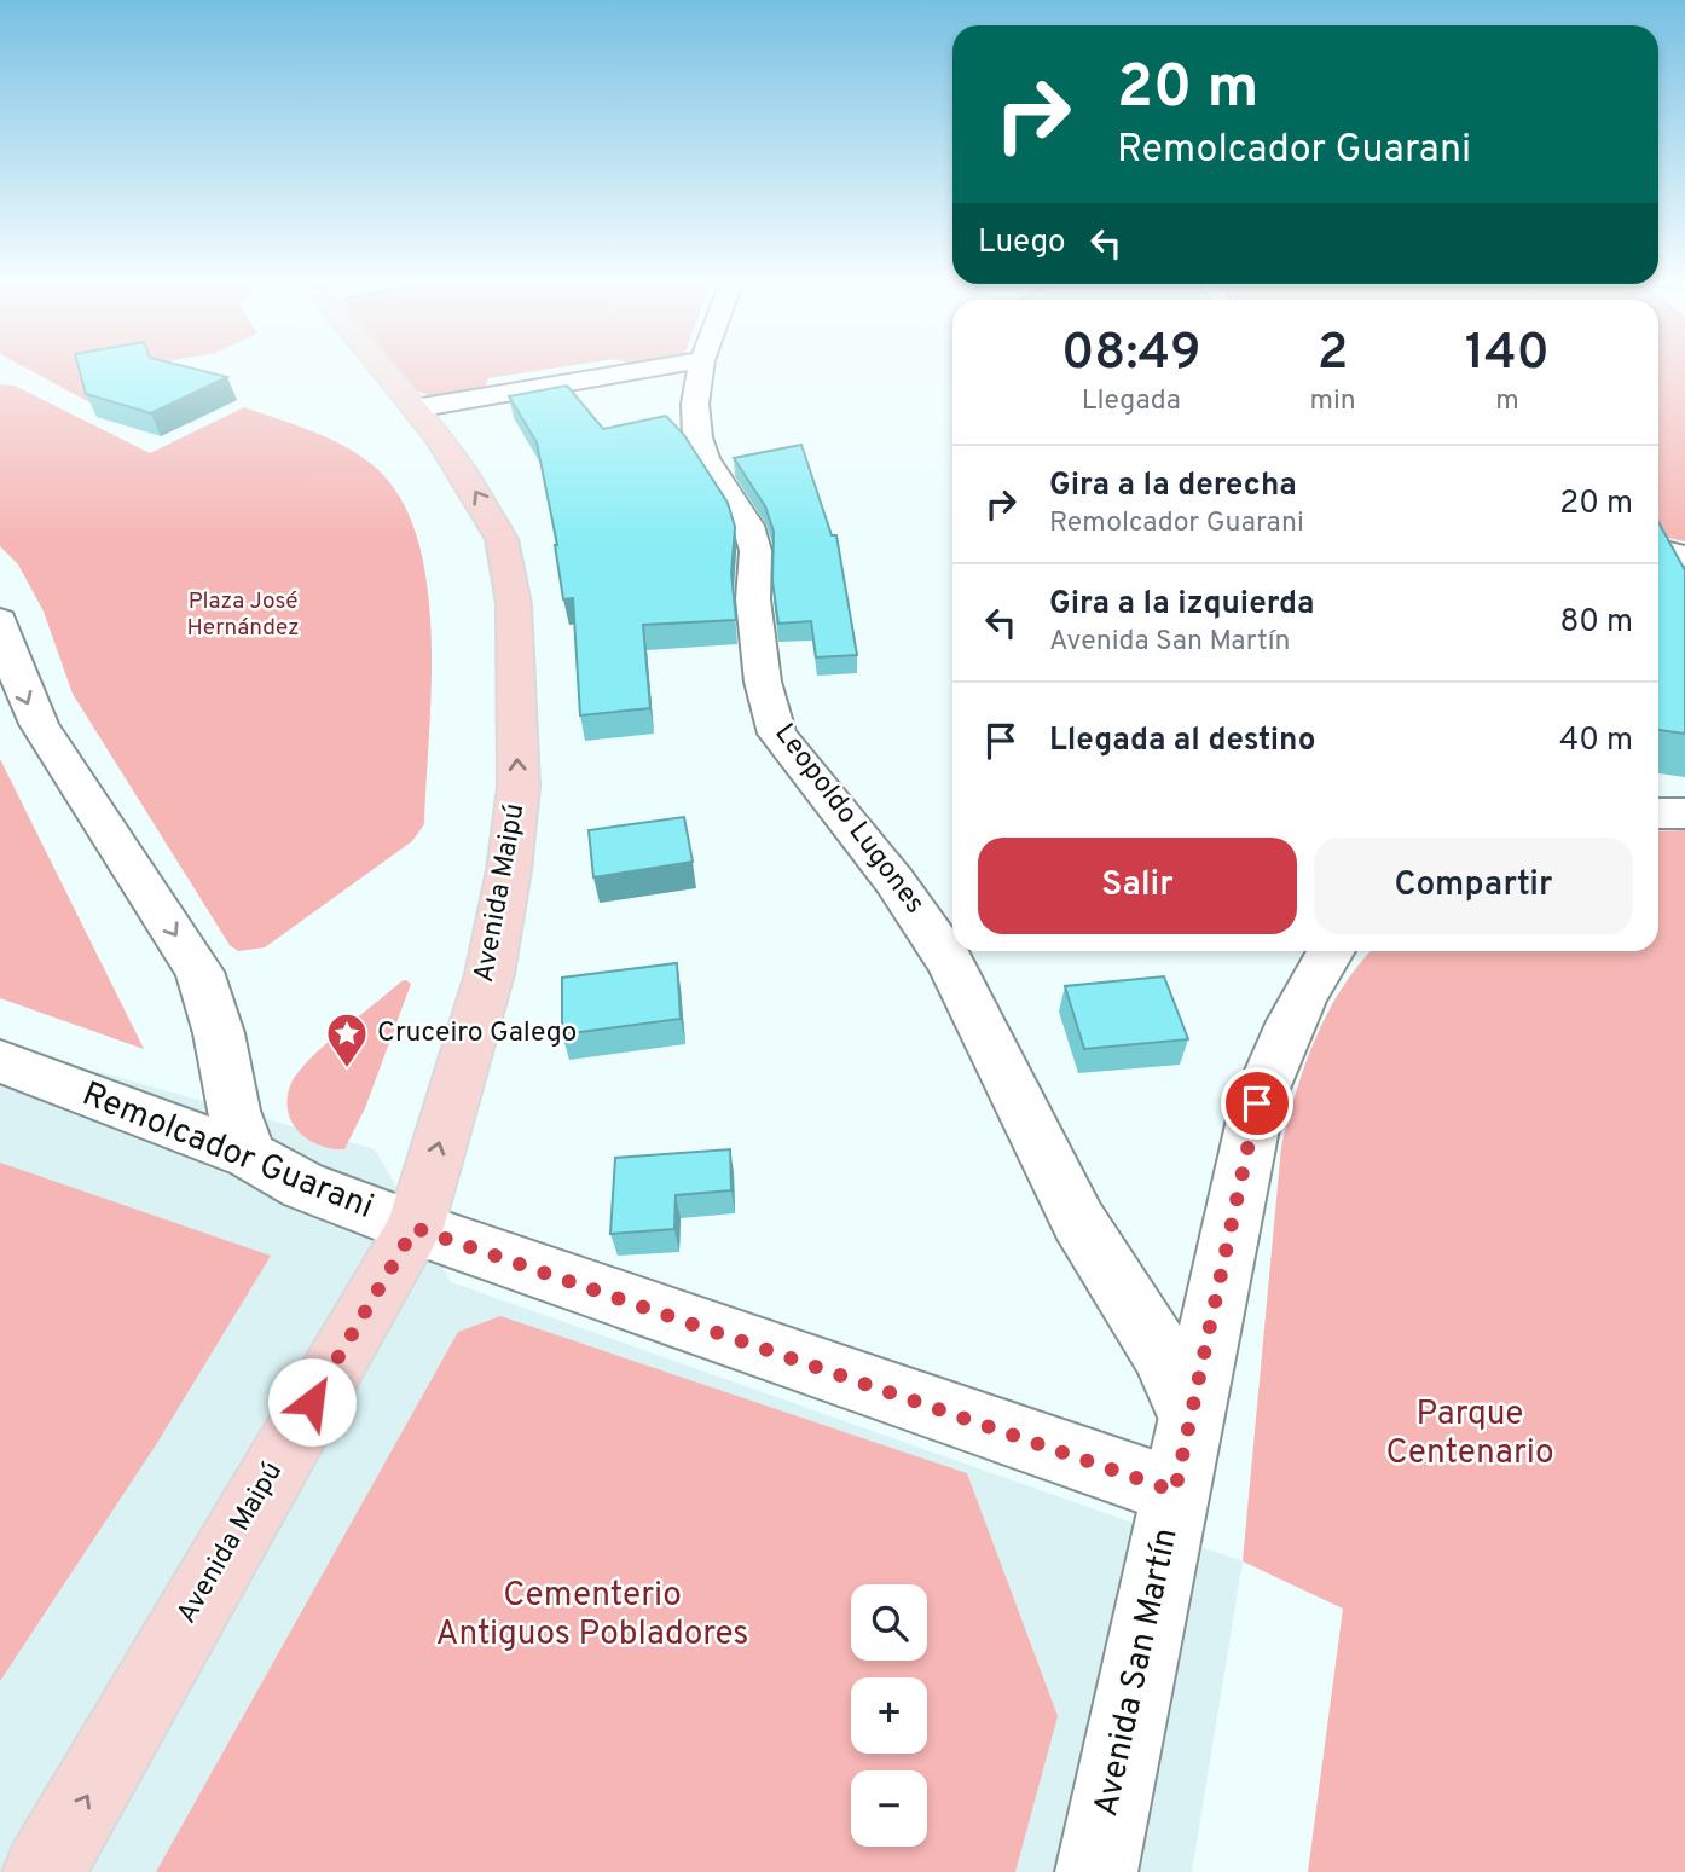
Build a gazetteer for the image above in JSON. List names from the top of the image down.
{
  "streets": {
    "main road": ["Avenida Maipú"],
    "street": ["Leopoldo Lugones", "Remolcador Guarani", "Avenida San Martín"]
  },
  "crossings": [
    ["Leopoldo Lugones", "Avenida San Martín"],
    ["Avenida Maipú", "Remolcador Guarani"],
    ["Remolcador Guarani", "Avenida San Martín"]
  ],
  "one_way": ["Avenida Maipú"],
  "parks": ["Plaza José Hernández", "Parque Centenario", "Cementerio Antiguos Pobladores"],
  "places": {
    "place": ["Cruceiro Galego"]
  },
  "page": {
    "turn": ["20 m", "Remolcador Guarani"],
    "then": "Luego",
    "eta": [
      "08:49",
      "Llegada",
      "2",
      "min",
      "140",
      "m"
    ],
    "list": [
      {
        "name": "Gira a la derecha",
        "note": "Remolcador Guarani",
        "value": "20 m"
      },
      {
        "name": "Gira a la izquierda",
        "note": "Avenida San Martín",
        "value": "80 m"
      },
      {
        "name": "Llegada al destino",
        "value": "40 m"
      }
    ],
    "buttons": ["Salir", "Compartir"],
    "map_buttons": ["+", "−"]
  }
}
